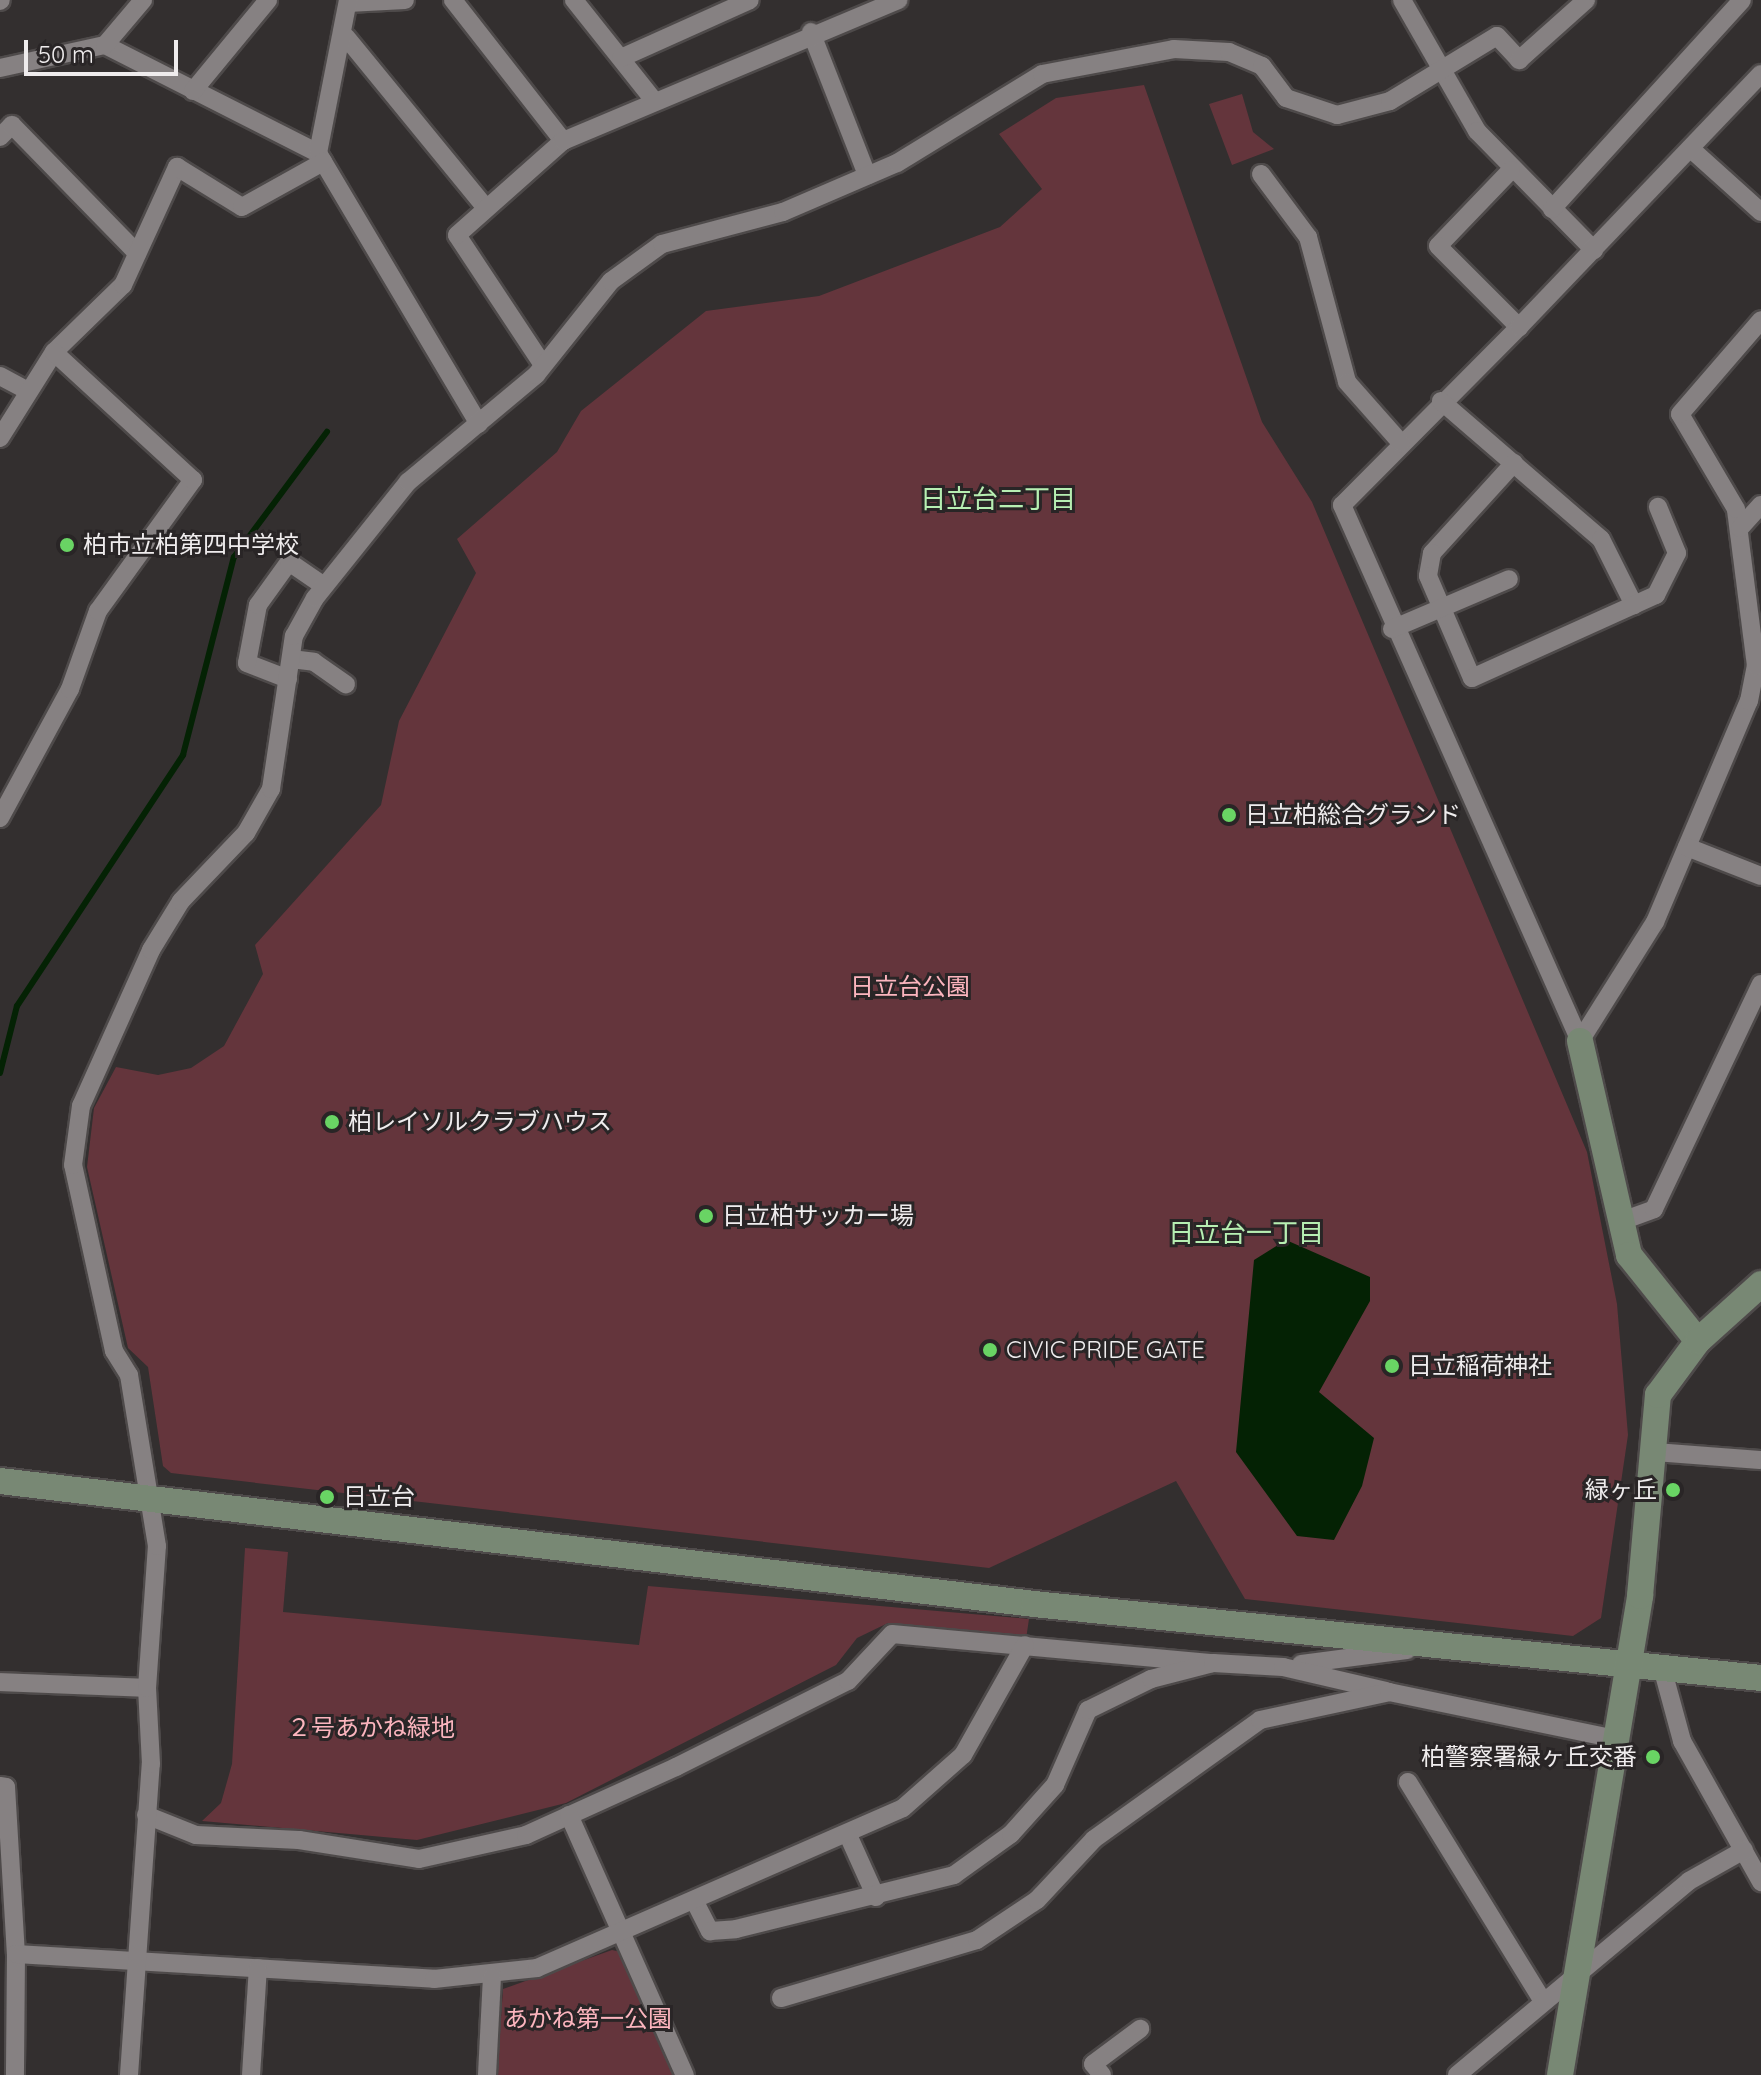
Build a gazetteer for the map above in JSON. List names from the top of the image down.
{
  "districts": ["日立台二丁目", "日立台一丁目"],
  "parks": ["日立台公園", "２号あかね緑地", "あかね第一公園"],
  "places": [
    "柏市立柏第四中学校",
    "日立柏総合グランド",
    "柏レイソルクラブハウス",
    "日立柏サッカー場",
    "CIVIC PRIDE GATE",
    "日立稲荷神社",
    "緑ヶ丘",
    "日立台",
    "柏警察署緑ヶ丘交番"
  ],
  "scale_bar": "50 m"
}
